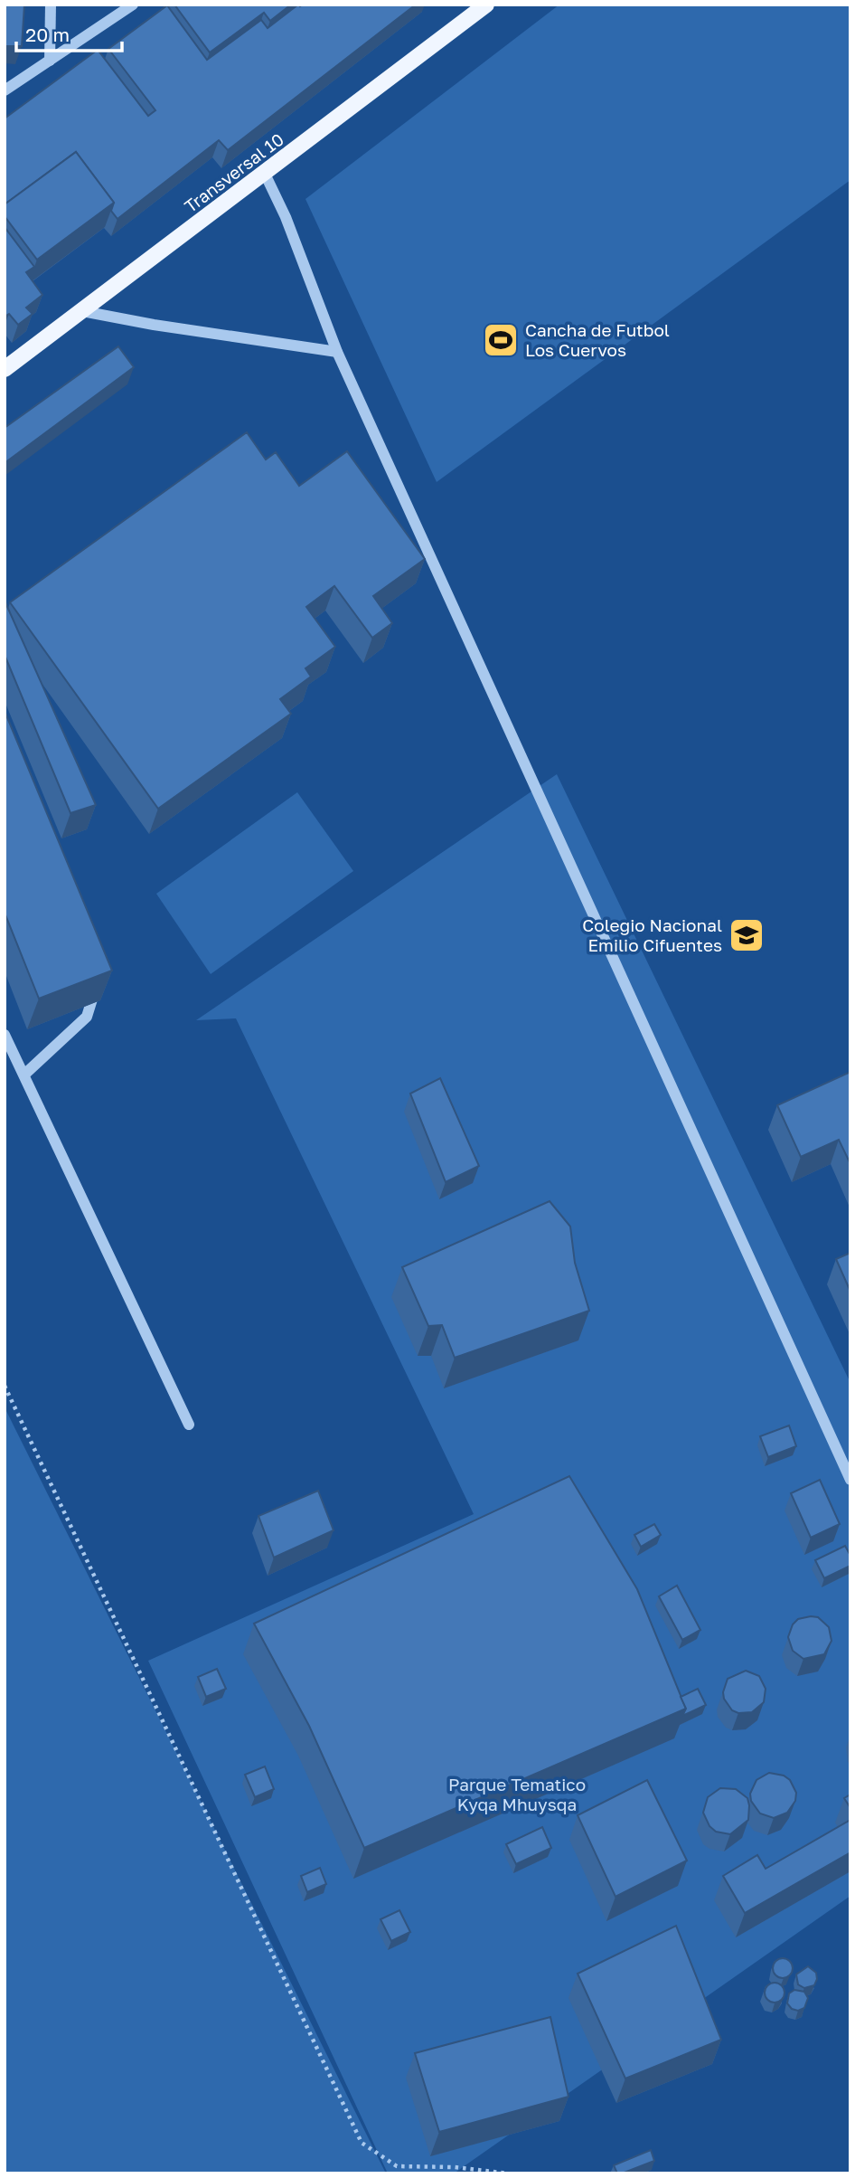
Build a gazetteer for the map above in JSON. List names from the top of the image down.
{
  "streets": {
    "main road": ["Transversal 10"]
  },
  "parks": ["Parque Tematico Kyqa Mhuysqa"],
  "places": {
    "sports": ["Cancha de Futbol Los Cuervos"],
    "school or university": ["Colegio Nacional Emilio Cifuentes"]
  },
  "scale_bar": "20 m"
}
